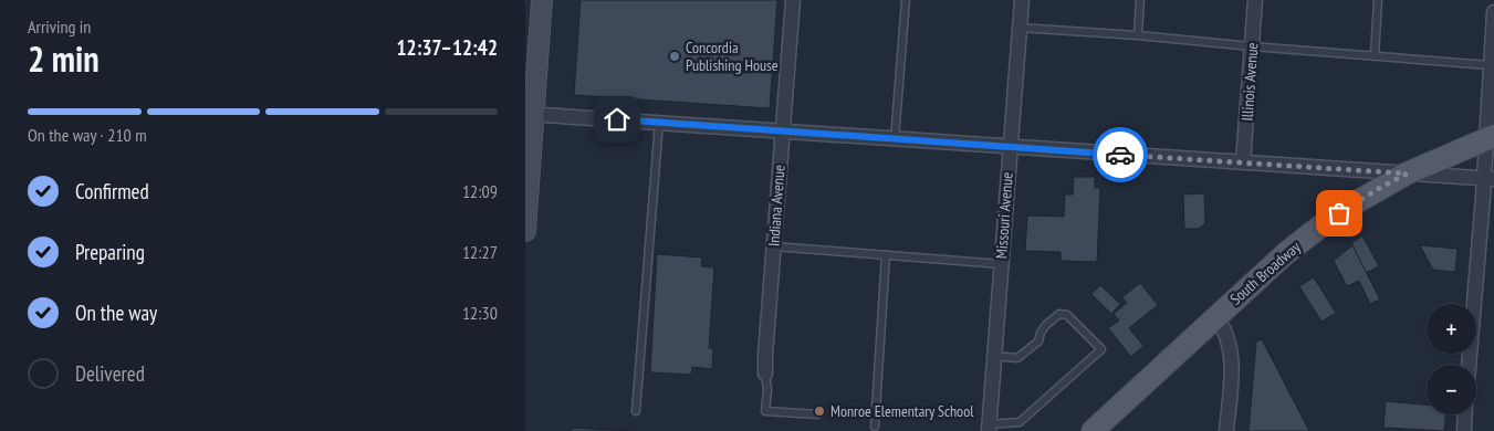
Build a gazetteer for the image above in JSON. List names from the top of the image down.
{
  "streets": {
    "main road": ["South Broadway"],
    "street": ["Illinois Avenue", "Indiana Avenue", "Missouri Avenue"]
  },
  "places": ["Concordia Publishing House", "Monroe Elementary School"],
  "page": {
    "heading": ["2 min", "Arriving in", "12:37–12:42"],
    "bar": "On the way · 210 m",
    "list": [
      ["Confirmed", "12:09"],
      ["Preparing", "12:27"],
      ["On the way", "12:30"],
      "Delivered"
    ],
    "map_buttons": ["+", "−"]
  }
}
